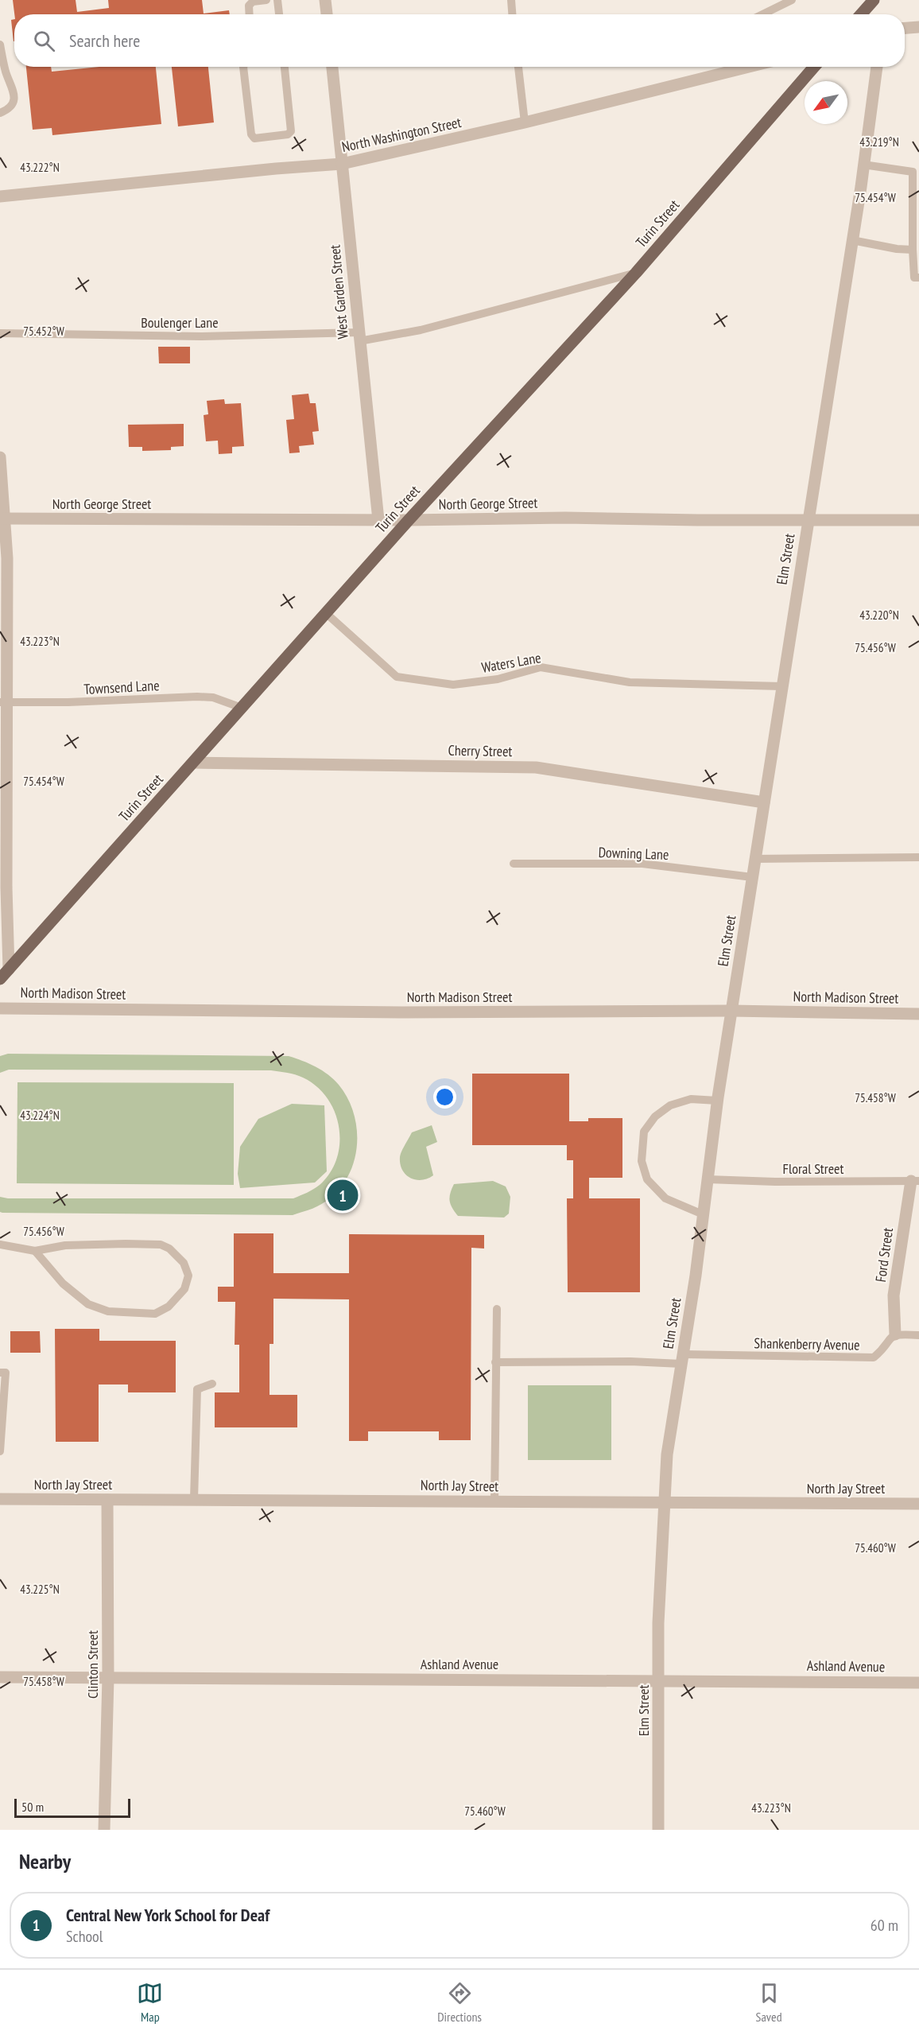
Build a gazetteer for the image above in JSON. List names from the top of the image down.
{
  "streets": {
    "main road": ["Turin Street"],
    "street": [
      "North Washington Street",
      "West Garden Street",
      "North George Street",
      "Elm Street",
      "Cherry Street",
      "North Madison Street",
      "Ford Street",
      "North Jay Street",
      "Ashland Avenue",
      "Clinton Street"
    ],
    "lane": [
      "Boulenger Lane",
      "Waters Lane",
      "Townsend Lane",
      "Downing Lane",
      "Floral Street",
      "Shankenberry Avenue"
    ]
  },
  "crossings": [
    ["North Washington Street", "West Garden Street"],
    ["Turin Street", "Boulenger Lane"],
    ["Turin Street", "North George Street"],
    ["Turin Street", "Waters Lane"],
    ["Turin Street", "Townsend Lane"],
    ["Turin Street", "Cherry Street"],
    ["West Garden Street", "Boulenger Lane"],
    ["West Garden Street", "North George Street"],
    ["North George Street", "Elm Street"],
    ["Elm Street", "Waters Lane"],
    ["Elm Street", "Cherry Street"],
    ["Elm Street", "Downing Lane"],
    ["Elm Street", "North Madison Street"],
    ["Elm Street", "Floral Street"],
    ["Elm Street", "Shankenberry Avenue"],
    ["Elm Street", "North Jay Street"],
    ["Elm Street", "Ashland Avenue"],
    ["Floral Street", "Ford Street"],
    ["Ford Street", "Shankenberry Avenue"],
    ["North Jay Street", "Clinton Street"],
    ["Ashland Avenue", "Clinton Street"]
  ],
  "scale_bar": "50 m",
  "north": "bottom left",
  "page": {
    "search": "Search here",
    "pins": "1",
    "scale": "50 m",
    "heading": "Nearby",
    "list": [
      {
        "mark": "1",
        "name": "Central New York School for Deaf",
        "note": "School",
        "value": "60 m"
      }
    ],
    "nav": ["Map", "Directions", "Saved"]
  },
  "coordinates": [
    "43.219°N",
    "43.222°N",
    "75.454°W",
    "75.452°W",
    "43.220°N",
    "43.223°N",
    "75.456°W",
    "75.458°W",
    "43.224°N",
    "75.460°W",
    "43.225°N"
  ]
}
